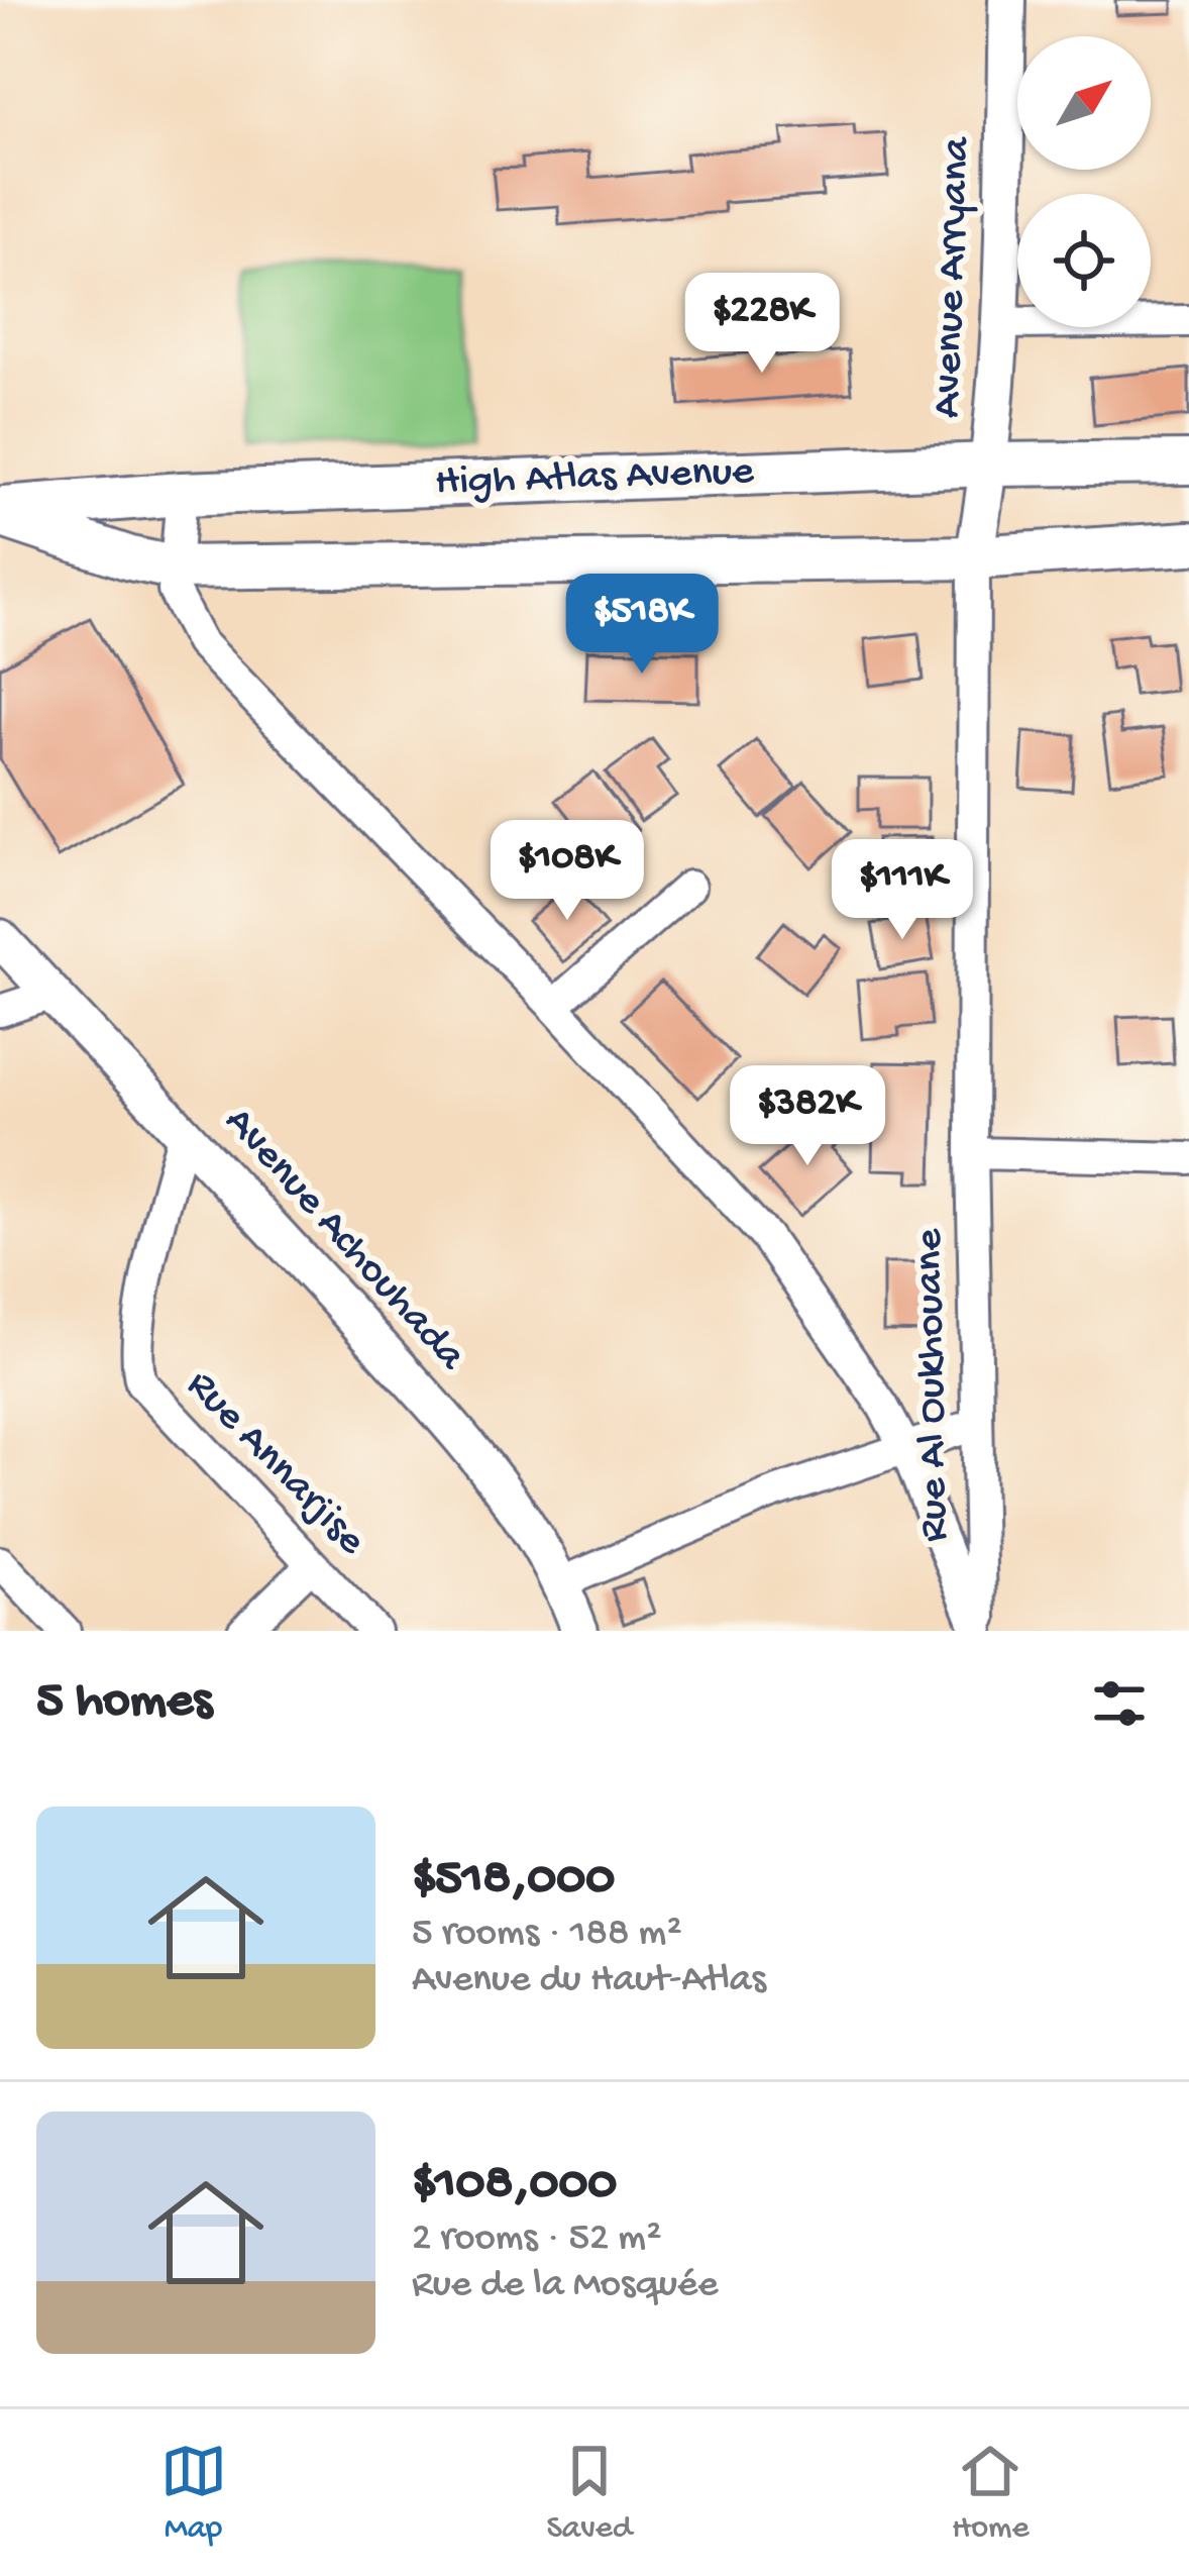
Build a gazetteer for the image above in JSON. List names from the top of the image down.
{
  "streets": {
    "main road": ["High Atlas Avenue"],
    "street": [
      "Avenue Arryana",
      "Avenue Achouhada",
      "Rue Al Oukhouane",
      "Rue Annarjise"
    ]
  },
  "crossings": [
    ["Avenue Arryana", "High Atlas Avenue"],
    ["Avenue Arryana", "Rue Al Oukhouane"],
    ["Avenue Achouhada", "Rue Annarjise"]
  ],
  "north": "top right",
  "page": {
    "price": [
      "$228K",
      "$518K",
      "$108K",
      "$111K",
      "$382K"
    ],
    "heading": "5 homes",
    "list": [
      {
        "name": "$518,000",
        "note": "5 rooms · 188 m² · Avenue du Haut-Atlas"
      },
      {
        "name": "$108,000",
        "note": "2 rooms · 52 m² · Rue de la Mosquée"
      }
    ],
    "tabs": ["Map", "Saved", "Home"]
  }
}
